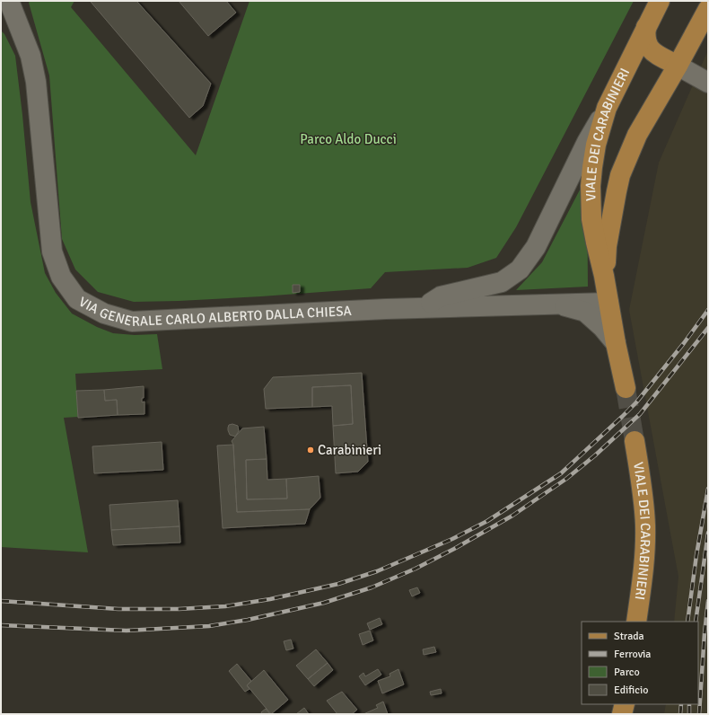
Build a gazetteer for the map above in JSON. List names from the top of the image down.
{
  "streets": {
    "main road": ["VIALE DEI CARABINIERI"],
    "street": ["VIA GENERALE CARLO ALBERTO DALLA CHIESA"]
  },
  "crossings": [
    ["VIALE DEI CARABINIERI", "VIA GENERALE CARLO ALBERTO DALLA CHIESA"]
  ],
  "parks": ["Parco Aldo Ducci"],
  "places": ["Carabinieri"],
  "legend": [
    "Strada",
    "Ferrovia",
    "Parco",
    "Edificio"
  ]
}
